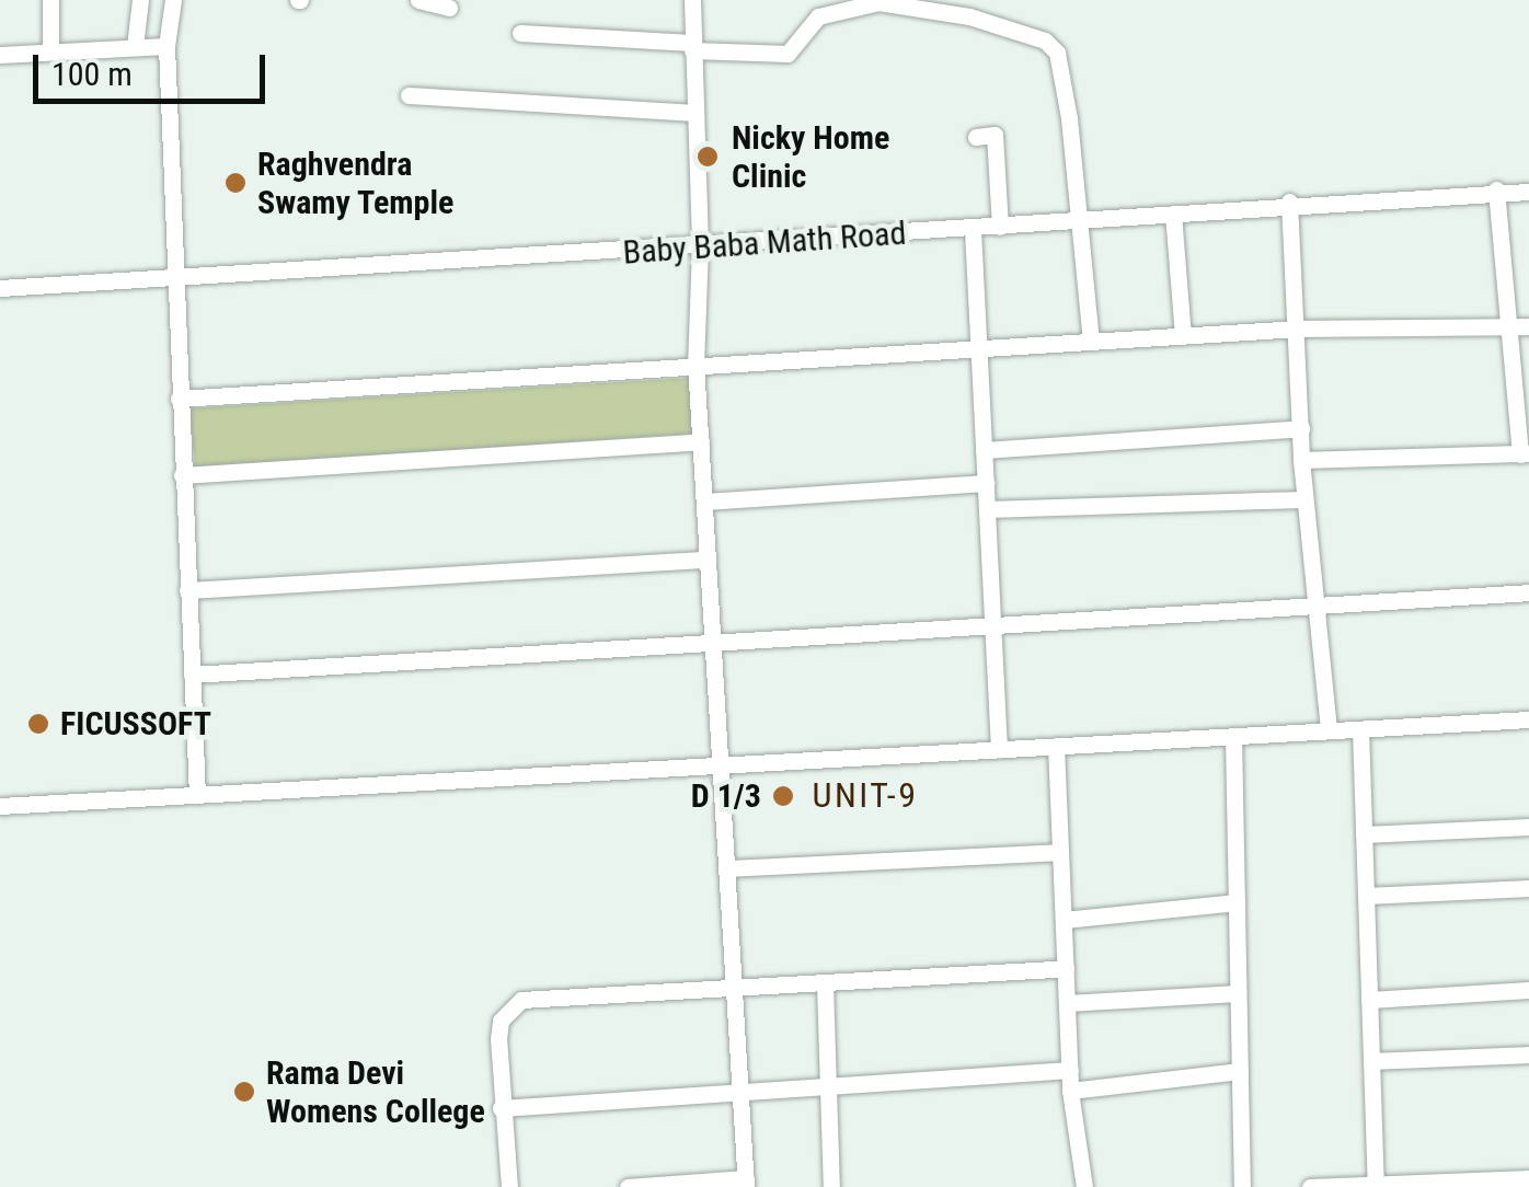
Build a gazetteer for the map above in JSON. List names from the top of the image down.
{
  "streets": {
    "street": ["Baby Baba Math Road"]
  },
  "districts": ["UNIT-9"],
  "places": [
    "Nicky Home Clinic",
    "Raghvendra Swamy Temple",
    "FICUSSOFT",
    "D 1/3",
    "Rama Devi Womens College"
  ],
  "scale_bar": "100 m"
}
